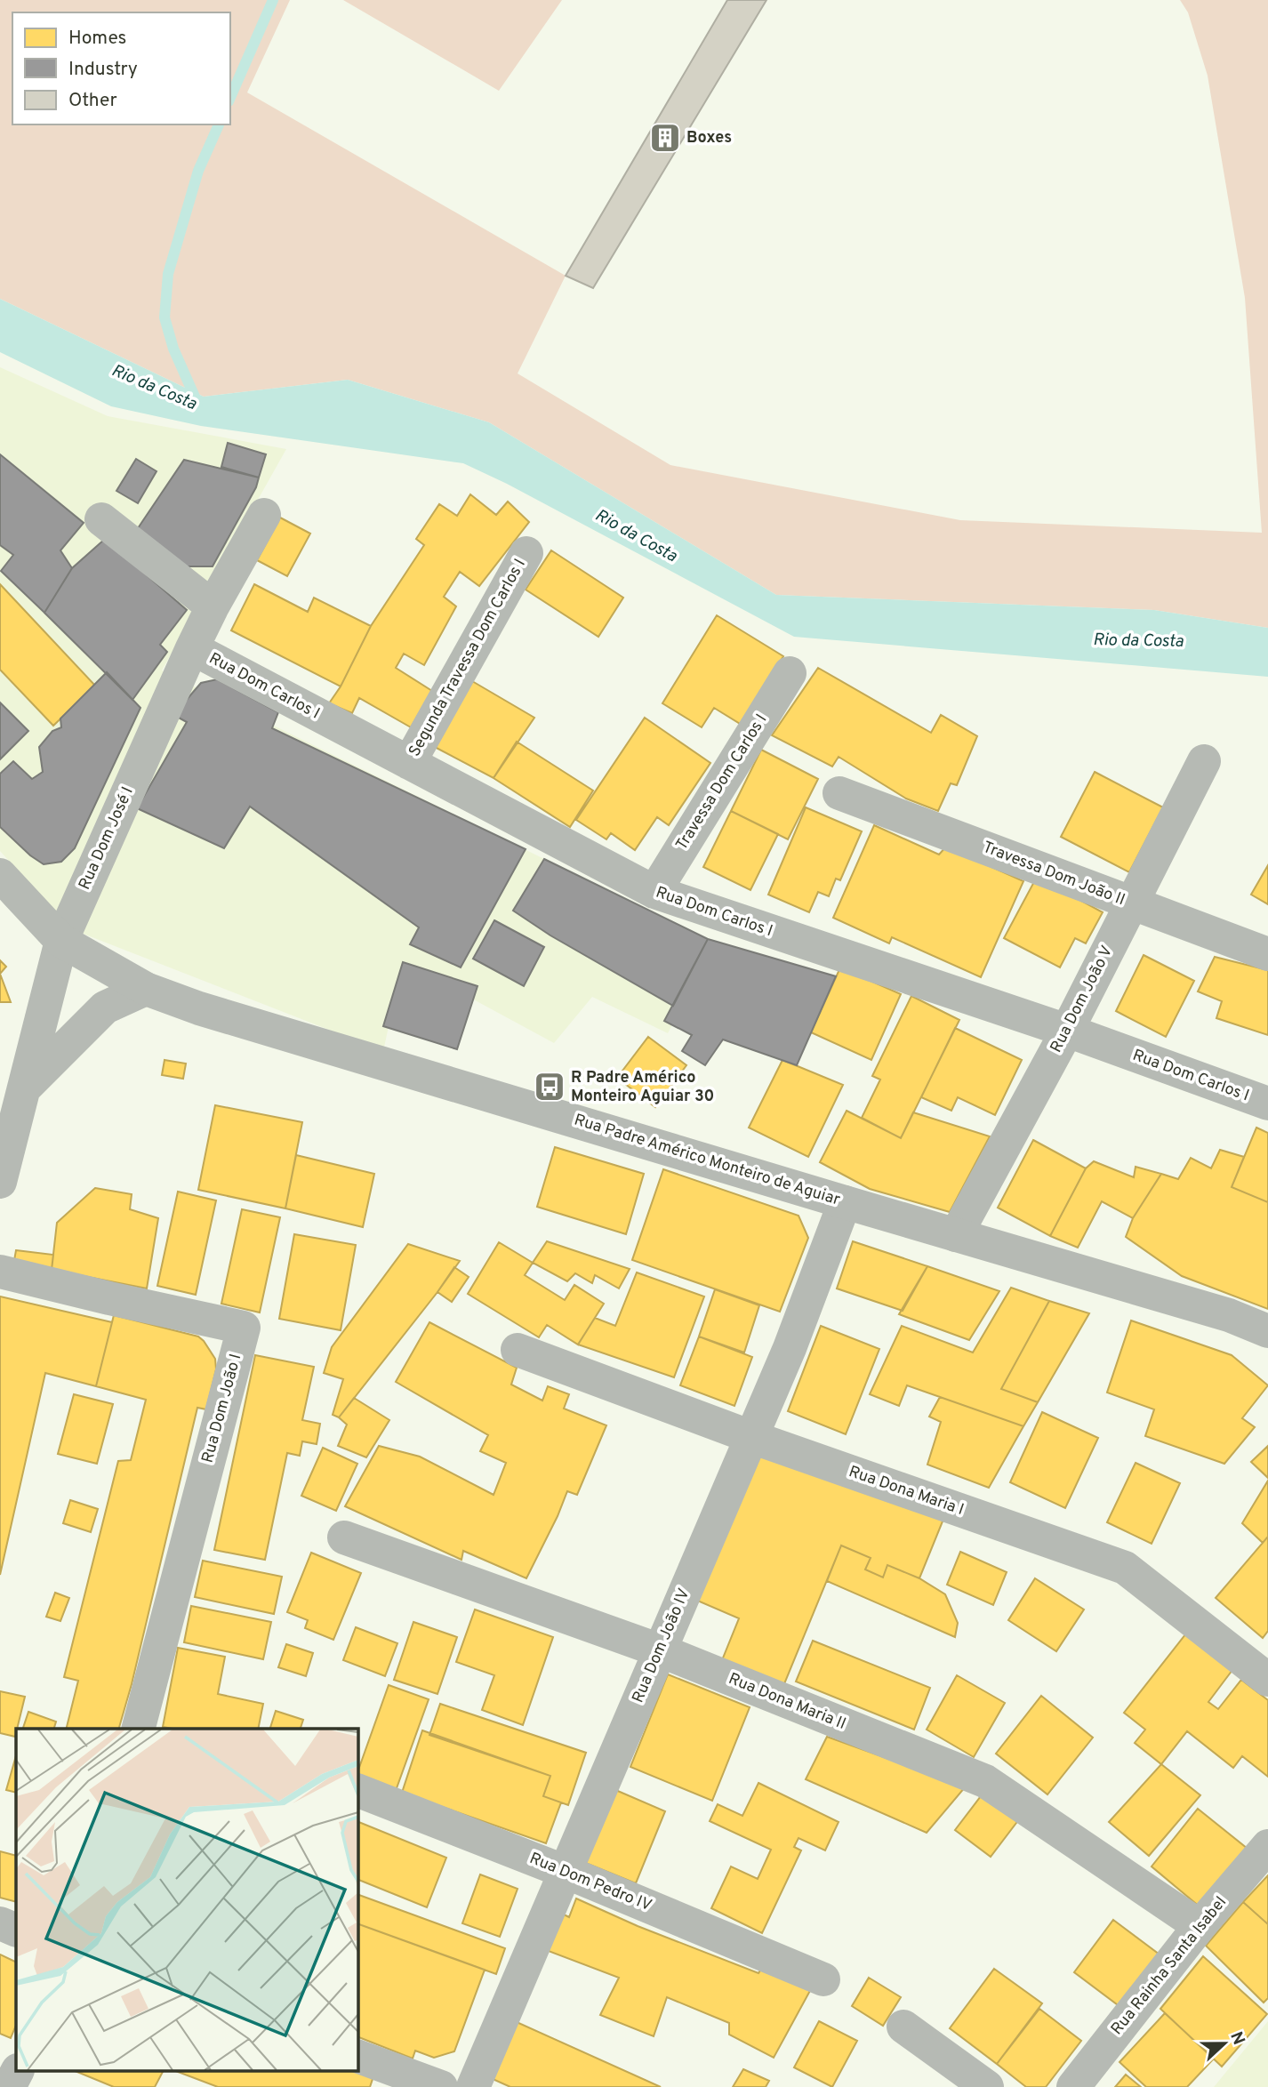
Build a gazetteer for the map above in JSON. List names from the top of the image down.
{
  "streets": {
    "street": [
      "Segunda Travessa Dom Carlos I",
      "Rua Dom Carlos I",
      "Travessa Dom Carlos I",
      "Rua Dom José I",
      "Travessa Dom João II",
      "Rua Dom João V",
      "Rua Padre Américo Monteiro de Aguiar",
      "Rua Dom João I",
      "Rua Dona Maria I",
      "Rua Dom João IV",
      "Rua Dona Maria II",
      "Rua Dom Pedro IV",
      "Rua Rainha Santa Isabel"
    ]
  },
  "crossings": [
    ["Segunda Travessa Dom Carlos I", "Rua Dom Carlos I"],
    ["Rua Dom Carlos I", "Travessa Dom Carlos I"],
    ["Rua Dom Carlos I", "Rua Dom José I"],
    ["Rua Dom Carlos I", "Rua Dom João V"],
    ["Rua Dom José I", "Rua Padre Américo Monteiro de Aguiar"],
    ["Travessa Dom João II", "Rua Dom João V"],
    ["Rua Dom João V", "Rua Padre Américo Monteiro de Aguiar"],
    ["Rua Padre Américo Monteiro de Aguiar", "Rua Dom João IV"],
    ["Rua Dona Maria I", "Rua Dom João IV"],
    ["Rua Dom João IV", "Rua Dona Maria II"],
    ["Rua Dom João IV", "Rua Dom Pedro IV"],
    ["Rua Dona Maria II", "Rua Rainha Santa Isabel"]
  ],
  "water": ["Rio da Costa"],
  "places": {
    "building": ["Boxes"],
    "bus stop": ["R Padre Américo Monteiro Aguiar 30"]
  },
  "legend": ["Homes", "Industry", "Other"],
  "north": "right"
}
